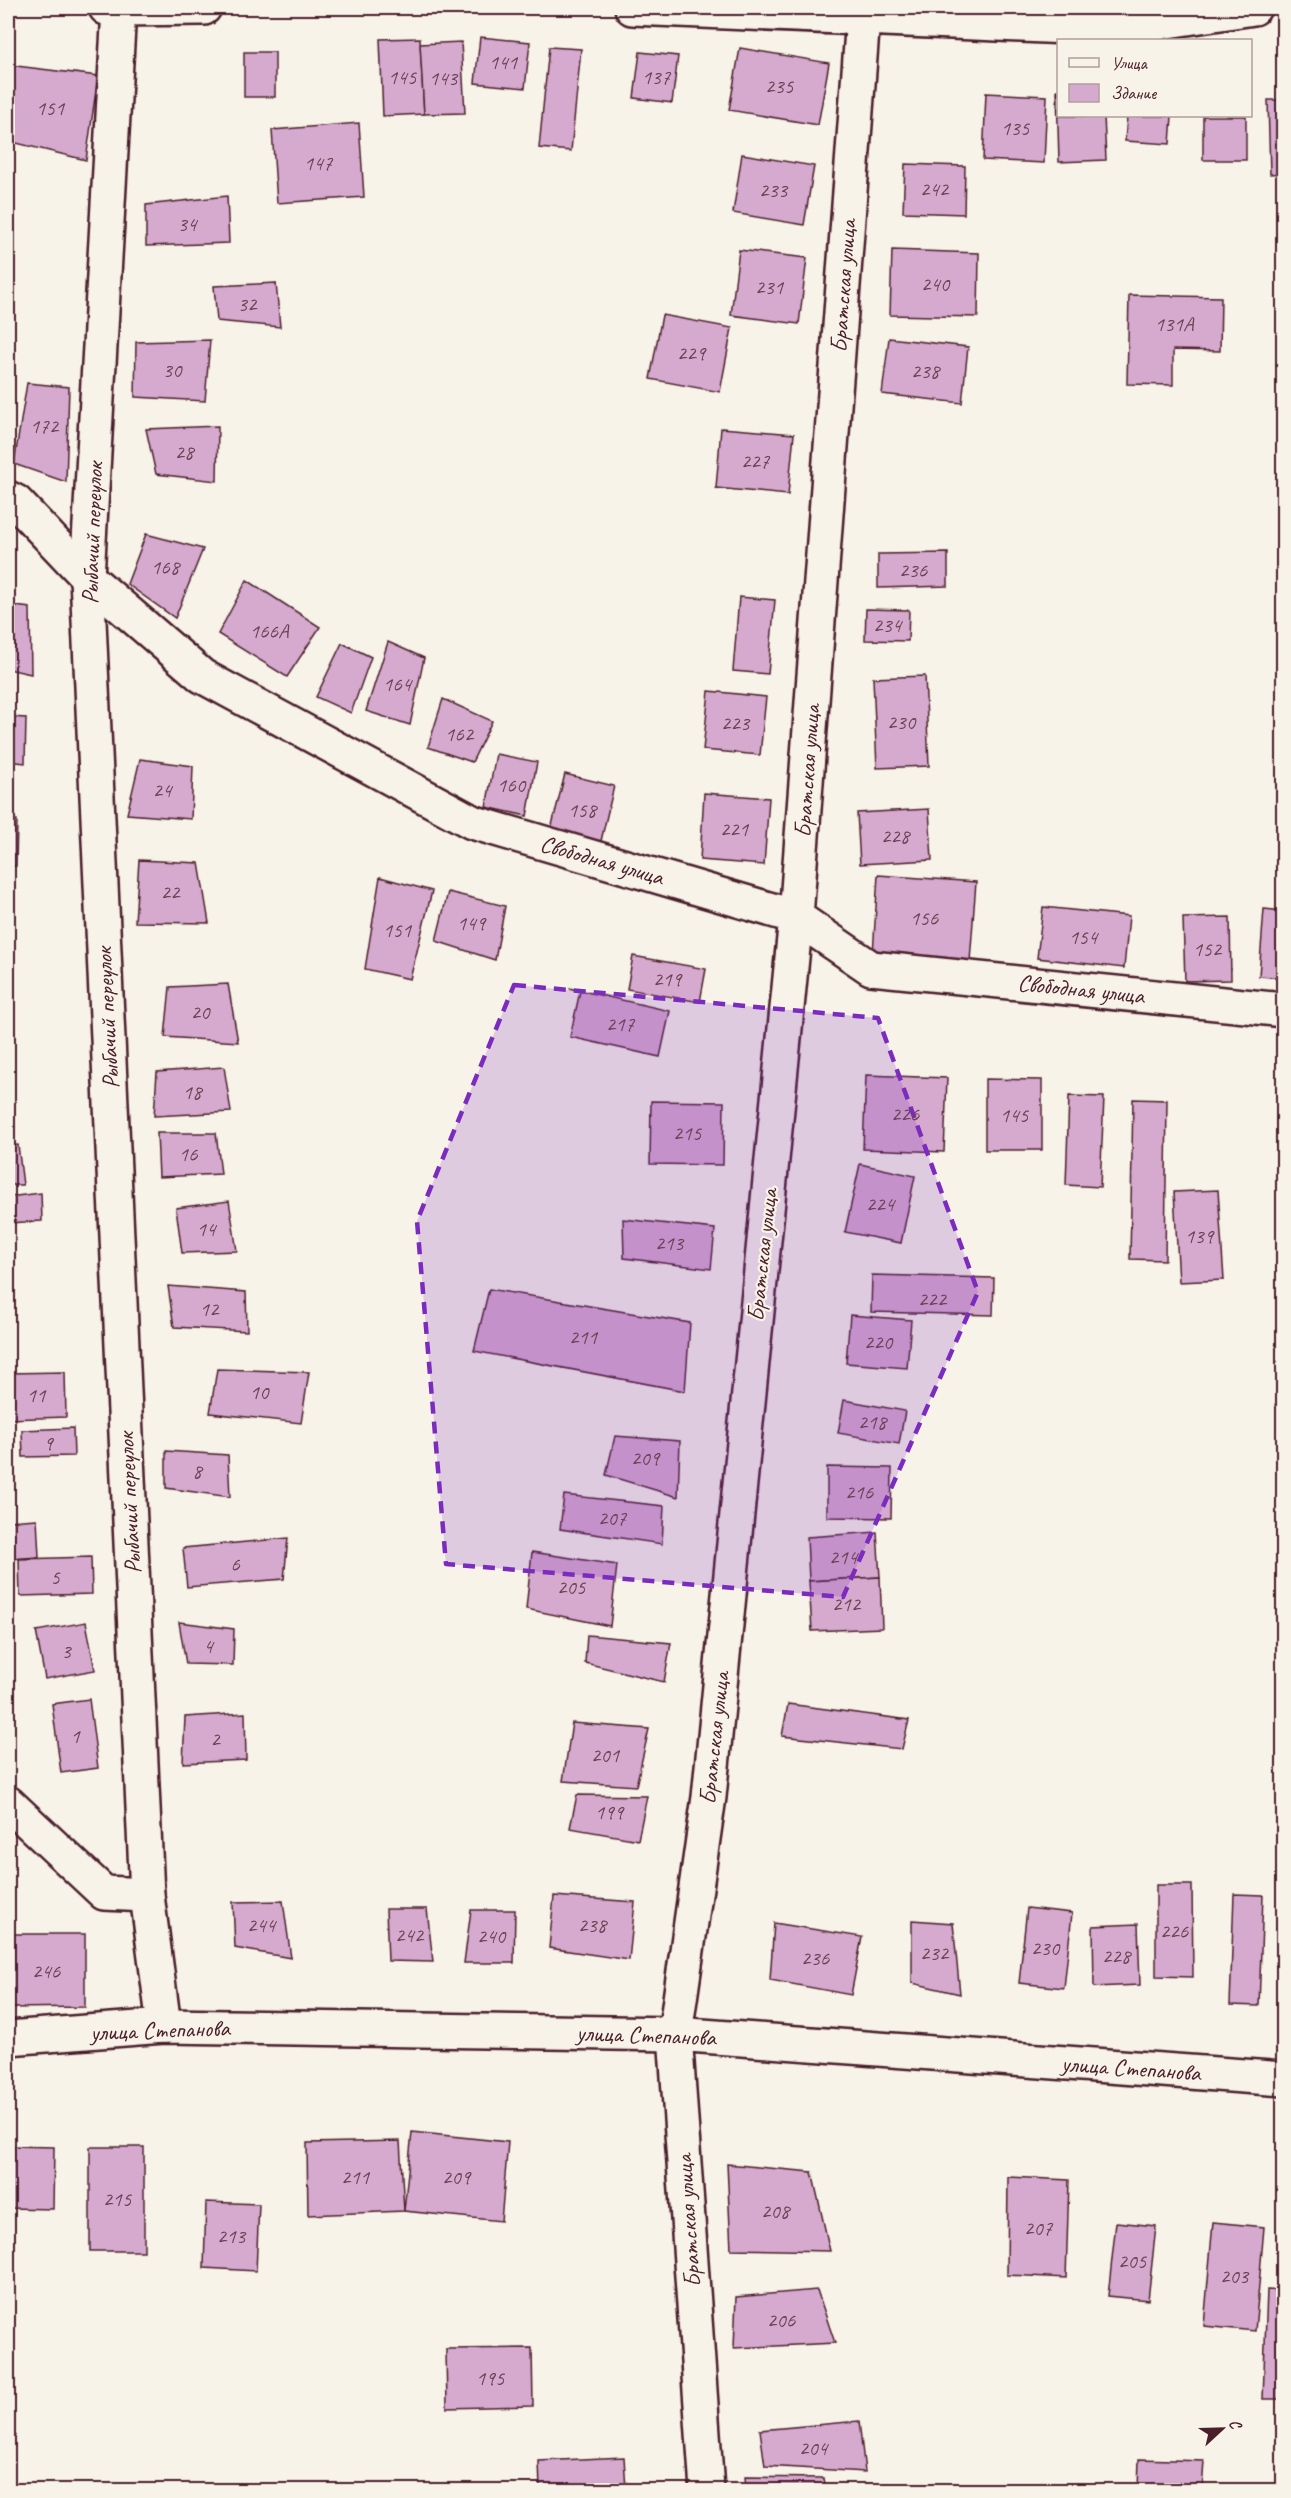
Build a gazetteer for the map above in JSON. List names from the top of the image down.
{
  "streets": {
    "street": [
      "Братская улица",
      "Рыбачий переулок",
      "Свободная улица",
      "улица Степанова"
    ]
  },
  "crossings": [
    ["Братская улица", "Свободная улица"],
    ["Братская улица", "улица Степанова"],
    ["Рыбачий переулок", "Свободная улица"],
    ["Рыбачий переулок", "улица Степанова"]
  ],
  "house_numbers": [
    "141",
    "145",
    "137",
    "143",
    "235",
    "151",
    "135",
    "147",
    "242",
    "233",
    "34",
    "240",
    "231",
    "32",
    "131А",
    "229",
    "30",
    "238",
    "172",
    "28",
    "227",
    "168",
    "236",
    "234",
    "166А",
    "164",
    "230",
    "223",
    "162",
    "160",
    "24",
    "158",
    "221",
    "228",
    "22",
    "156",
    "149",
    "151",
    "154",
    "152",
    "219",
    "20",
    "217",
    "18",
    "226",
    "145",
    "215",
    "16",
    "224",
    "14",
    "139",
    "213",
    "222",
    "12",
    "211",
    "220",
    "10",
    "11",
    "218",
    "9",
    "209",
    "8",
    "216",
    "207",
    "214",
    "6",
    "5",
    "205",
    "212",
    "4",
    "3",
    "1",
    "2",
    "201",
    "199",
    "244",
    "238",
    "226",
    "242",
    "240",
    "230",
    "232",
    "228",
    "236",
    "246",
    "211",
    "209",
    "215",
    "208",
    "207",
    "213",
    "205",
    "203",
    "206",
    "195",
    "204"
  ],
  "legend": ["Улица", "Здание"],
  "north": "right"
}
